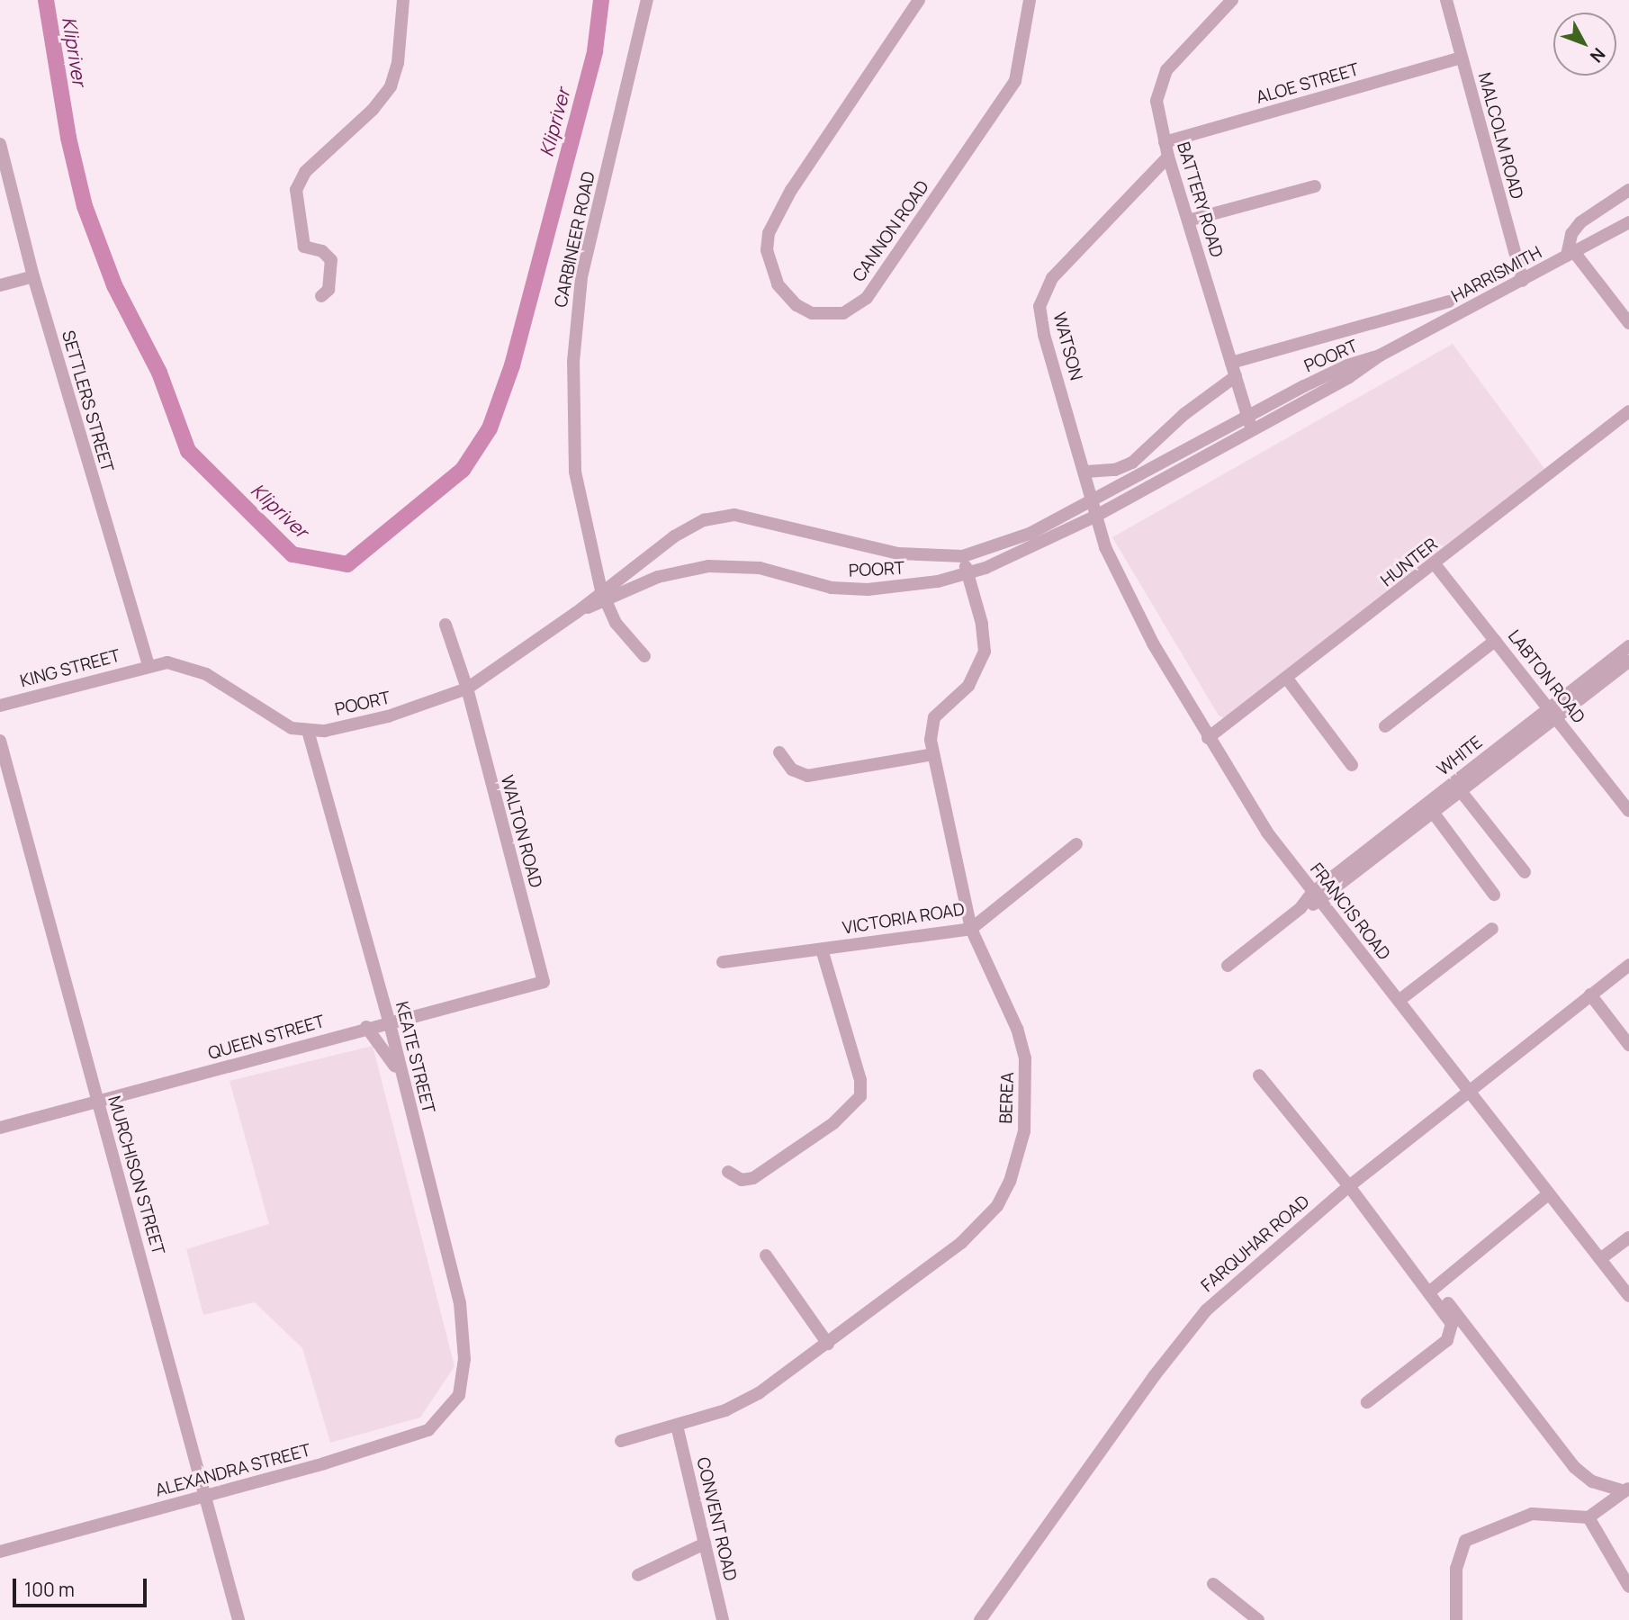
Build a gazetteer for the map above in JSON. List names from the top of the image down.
{
  "streets": {
    "street": [
      "ALOE STREET",
      "MALCOLM ROAD",
      "BATTERY ROAD",
      "CANNON ROAD",
      "CARBINEER ROAD",
      "HARRISMITH",
      "WATSON",
      "POORT",
      "SETTLERS STREET",
      "HUNTER",
      "KING STREET",
      "LABTON ROAD",
      "WHITE",
      "WALTON ROAD",
      "FRANCIS ROAD",
      "VICTORIA ROAD",
      "QUEEN STREET",
      "KEATE STREET",
      "BEREA",
      "MURCHISON STREET",
      "FARQUHAR ROAD",
      "ALEXANDRA STREET",
      "CONVENT ROAD"
    ]
  },
  "crossings": [
    ["ALOE STREET", "MALCOLM ROAD"],
    ["ALOE STREET", "BATTERY ROAD"],
    ["MALCOLM ROAD", "HARRISMITH"],
    ["BATTERY ROAD", "WATSON"],
    ["BATTERY ROAD", "POORT"],
    ["CARBINEER ROAD", "POORT"],
    ["HARRISMITH", "POORT"],
    ["WATSON", "POORT"],
    ["WATSON", "FRANCIS ROAD"],
    ["POORT", "SETTLERS STREET"],
    ["POORT", "KING STREET"],
    ["POORT", "WALTON ROAD"],
    ["POORT", "FRANCIS ROAD"],
    ["POORT", "KEATE STREET"],
    ["POORT", "BEREA"],
    ["SETTLERS STREET", "KING STREET"],
    ["HUNTER", "LABTON ROAD"],
    ["HUNTER", "FRANCIS ROAD"],
    ["LABTON ROAD", "WHITE"],
    ["WHITE", "FRANCIS ROAD"],
    ["WALTON ROAD", "QUEEN STREET"],
    ["FRANCIS ROAD", "FARQUHAR ROAD"],
    ["VICTORIA ROAD", "BEREA"],
    ["QUEEN STREET", "KEATE STREET"],
    ["QUEEN STREET", "MURCHISON STREET"],
    ["KEATE STREET", "ALEXANDRA STREET"],
    ["BEREA", "CONVENT ROAD"],
    ["MURCHISON STREET", "ALEXANDRA STREET"]
  ],
  "water": ["Klipriver"],
  "scale_bar": "100 m",
  "north": "bottom right"
}
